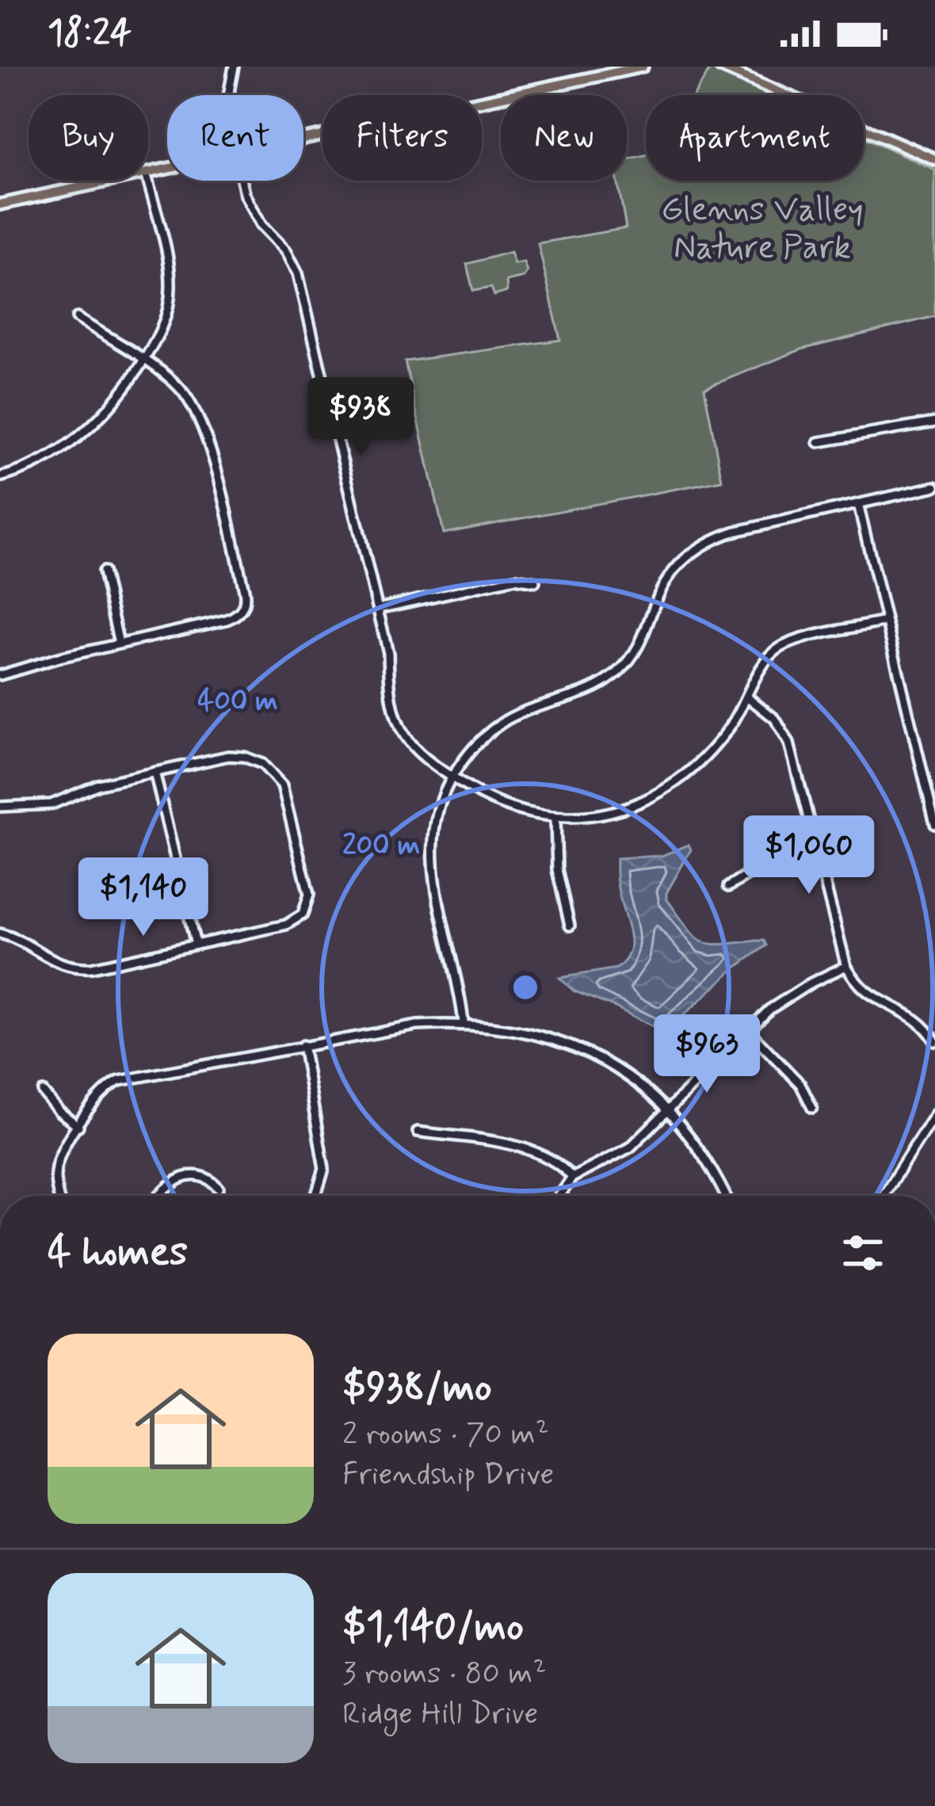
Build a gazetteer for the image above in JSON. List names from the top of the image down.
{
  "parks": ["Glenns Valley Nature Park"],
  "page": {
    "status": "18:24",
    "chip": [
      "Buy",
      "Rent",
      "Filters",
      "New",
      "Apartment"
    ],
    "price": [
      "$938",
      "$1,060",
      "$1,140",
      "$963"
    ],
    "heading": "4 homes",
    "list": [
      {
        "name": "$938/mo",
        "note": "2 rooms · 70 m² · Friendship Drive"
      },
      {
        "name": "$1,140/mo",
        "note": "3 rooms · 80 m² · Ridge Hill Drive"
      }
    ]
  },
  "rings": ["400 m", "200 m"]
}
